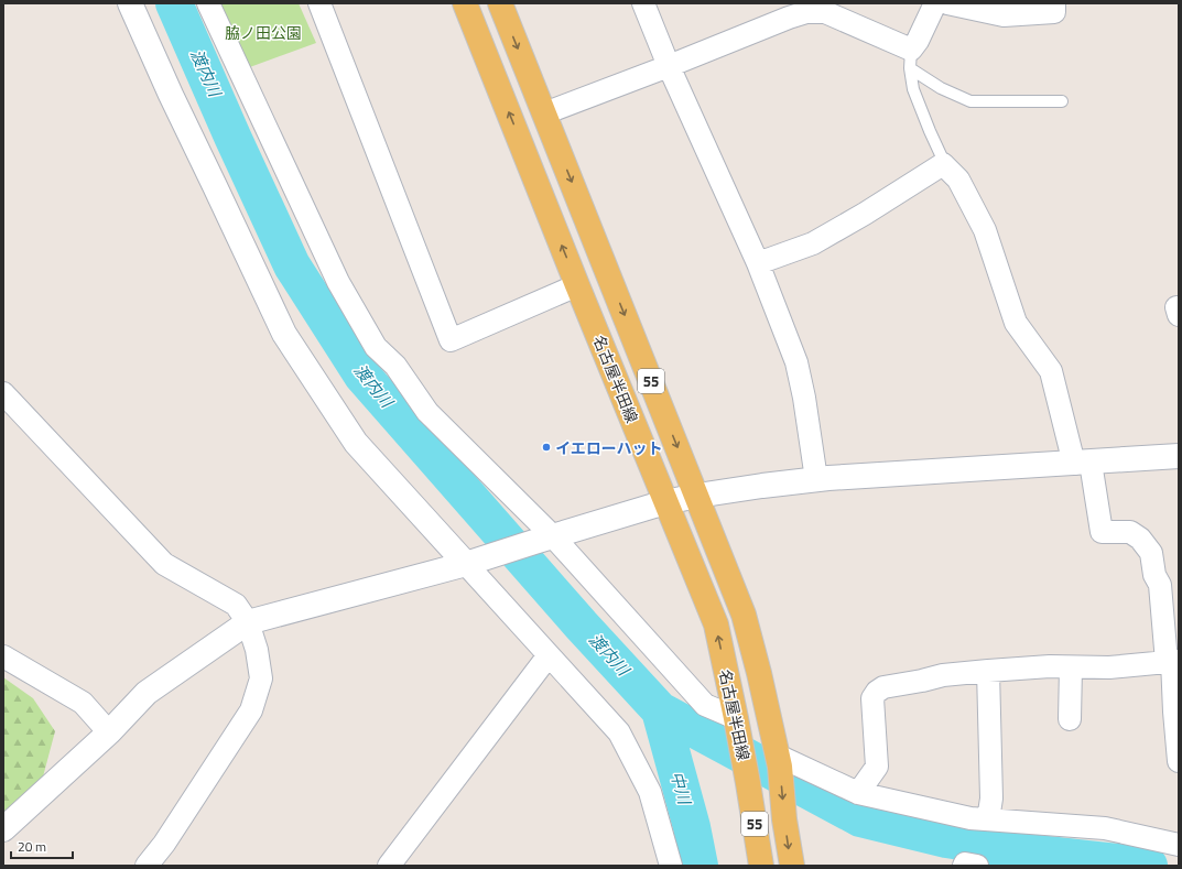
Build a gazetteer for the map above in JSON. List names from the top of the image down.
{
  "streets": {
    "main road": ["名古屋半田線", "55"]
  },
  "water": ["渡内川", "中川"],
  "parks": ["脇ノ田公園"],
  "places": ["イエローハット"],
  "scale_bar": "20 m"
}
